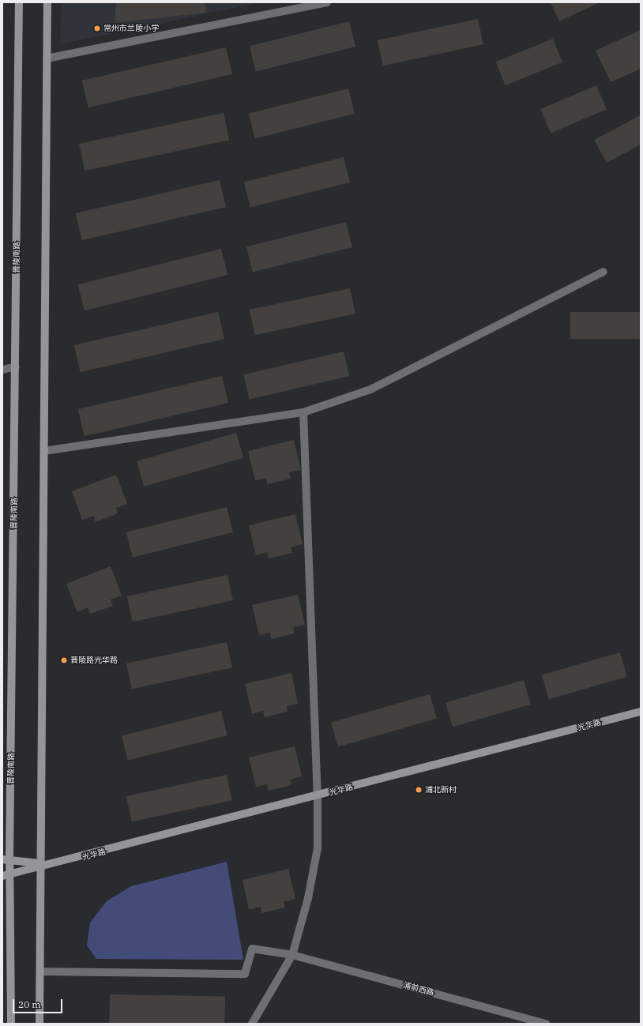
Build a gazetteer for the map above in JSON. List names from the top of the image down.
{
  "streets": {
    "main road": ["晋陵南路", "光华路"],
    "street": ["浦前西路"]
  },
  "crossings": [
    ["晋陵南路", "光华路"]
  ],
  "places": ["常州市兰陵小学", "晋陵路光华路", "浦北新村"],
  "scale_bar": "20 m"
}
